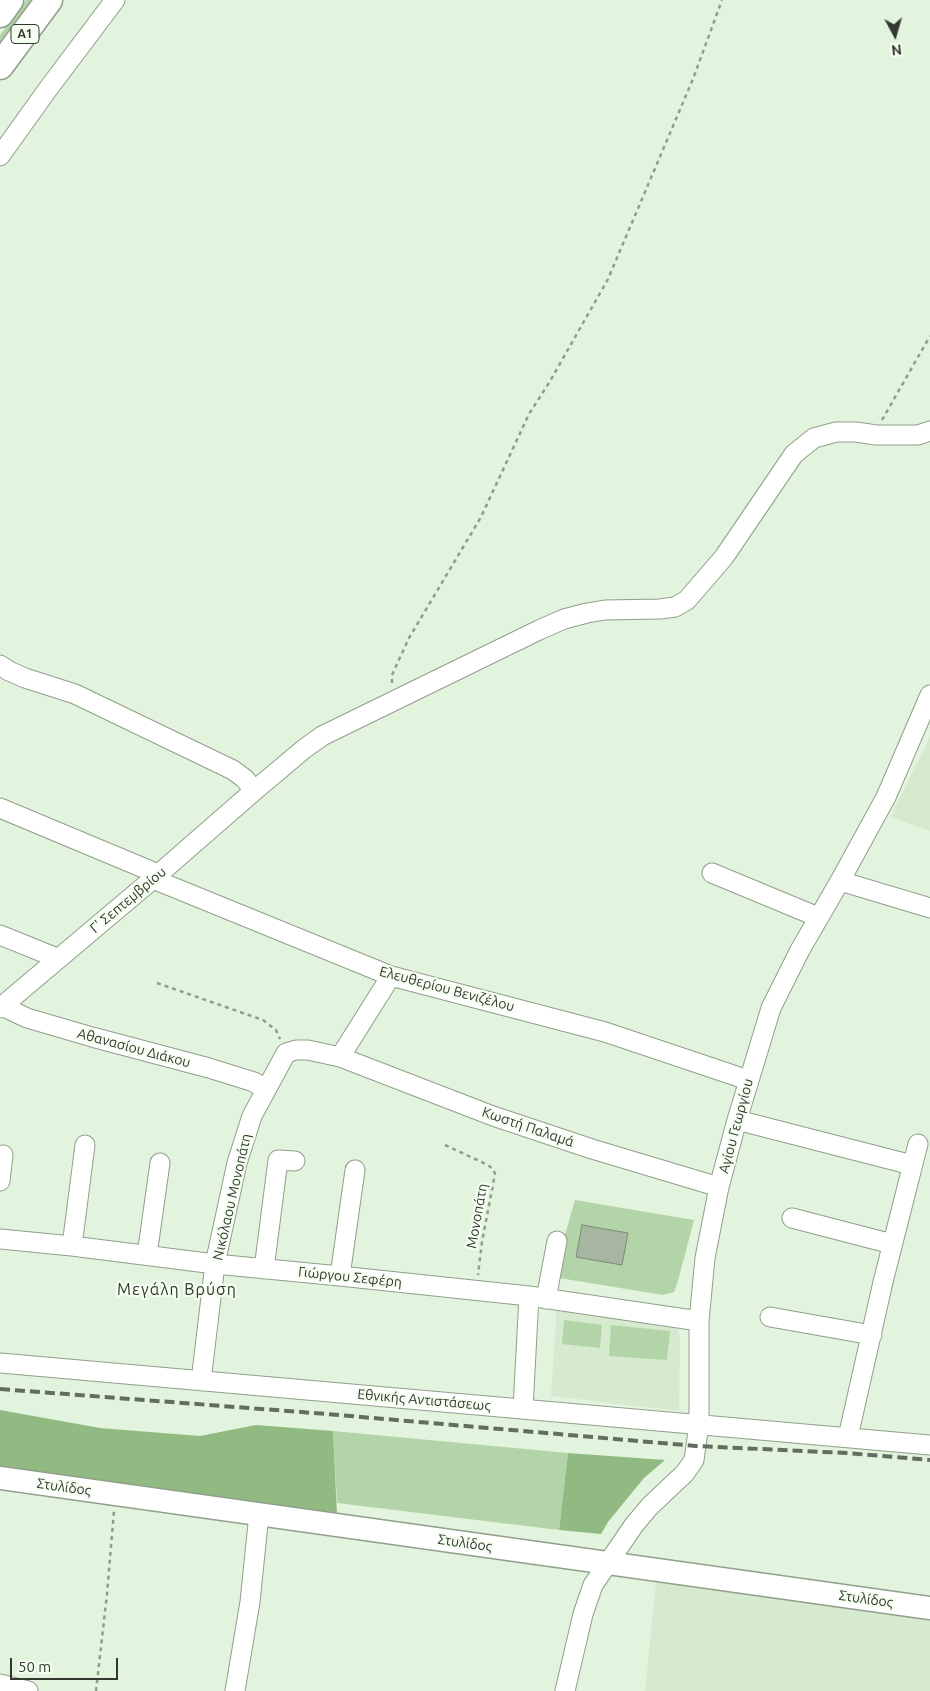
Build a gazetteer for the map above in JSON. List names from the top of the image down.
{
  "streets": {
    "highway": ["Α1"],
    "main road": ["Στυλίδος"],
    "street": [
      "Γ' Σεπτεμβρίου",
      "Ελευθερίου Βενιζέλου",
      "Αθανασίου Διάκου",
      "Αγίου Γεωργίου",
      "Κωστή Παλαμά",
      "Νικόλαου Μονοπάτη",
      "Γιώργου Σεφέρη",
      "Εθνικής Αντιστάσεως"
    ],
    "path": ["Μονοπάτη"]
  },
  "crossings": [
    ["Γ' Σεπτεμβρίου", "Ελευθερίου Βενιζέλου"],
    ["Γ' Σεπτεμβρίου", "Αθανασίου Διάκου"],
    ["Ελευθερίου Βενιζέλου", "Αγίου Γεωργίου"],
    ["Αθανασίου Διάκου", "Νικόλαου Μονοπάτη"],
    ["Αγίου Γεωργίου", "Κωστή Παλαμά"],
    ["Αγίου Γεωργίου", "Γιώργου Σεφέρη"],
    ["Αγίου Γεωργίου", "Εθνικής Αντιστάσεως"],
    ["Αγίου Γεωργίου", "Στυλίδος"],
    ["Νικόλαου Μονοπάτη", "Γιώργου Σεφέρη"],
    ["Νικόλαου Μονοπάτη", "Εθνικής Αντιστάσεως"],
    ["Μονοπάτη", "Γιώργου Σεφέρη"]
  ],
  "districts": ["Μεγάλη Βρύση"],
  "scale_bar": "50 m",
  "north": "bottom"
}
